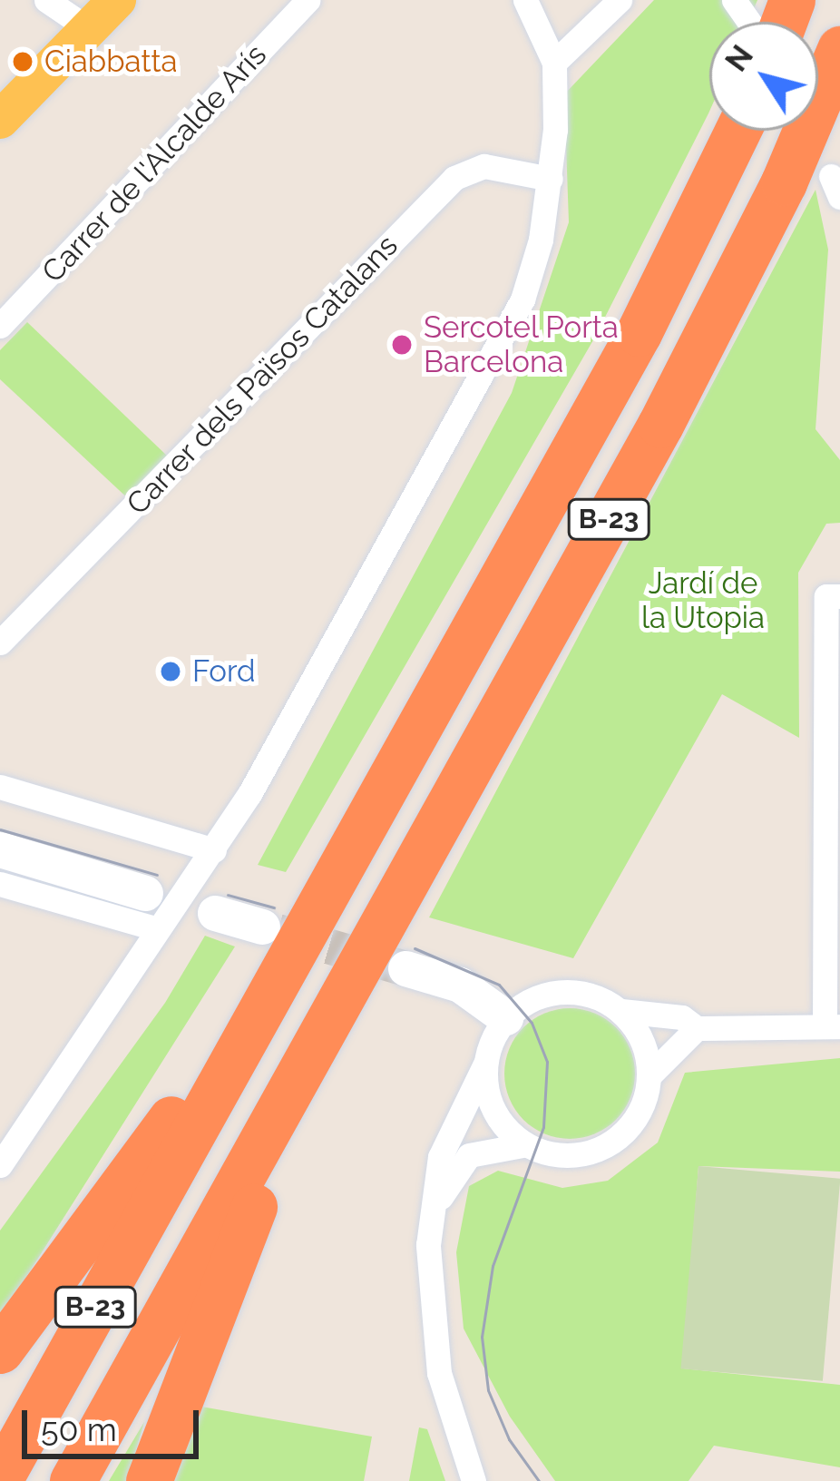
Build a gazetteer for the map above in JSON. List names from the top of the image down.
{
  "streets": {
    "highway": ["B-23"],
    "street": ["Carrer de l'Alcalde Arís", "Carrer dels Països Catalans"]
  },
  "parks": ["Jardí de la Utopia"],
  "places": ["Ciabbatta", "Sercotel Porta Barcelona", "Ford"],
  "scale_bar": "50 m",
  "north": "top left"
}
